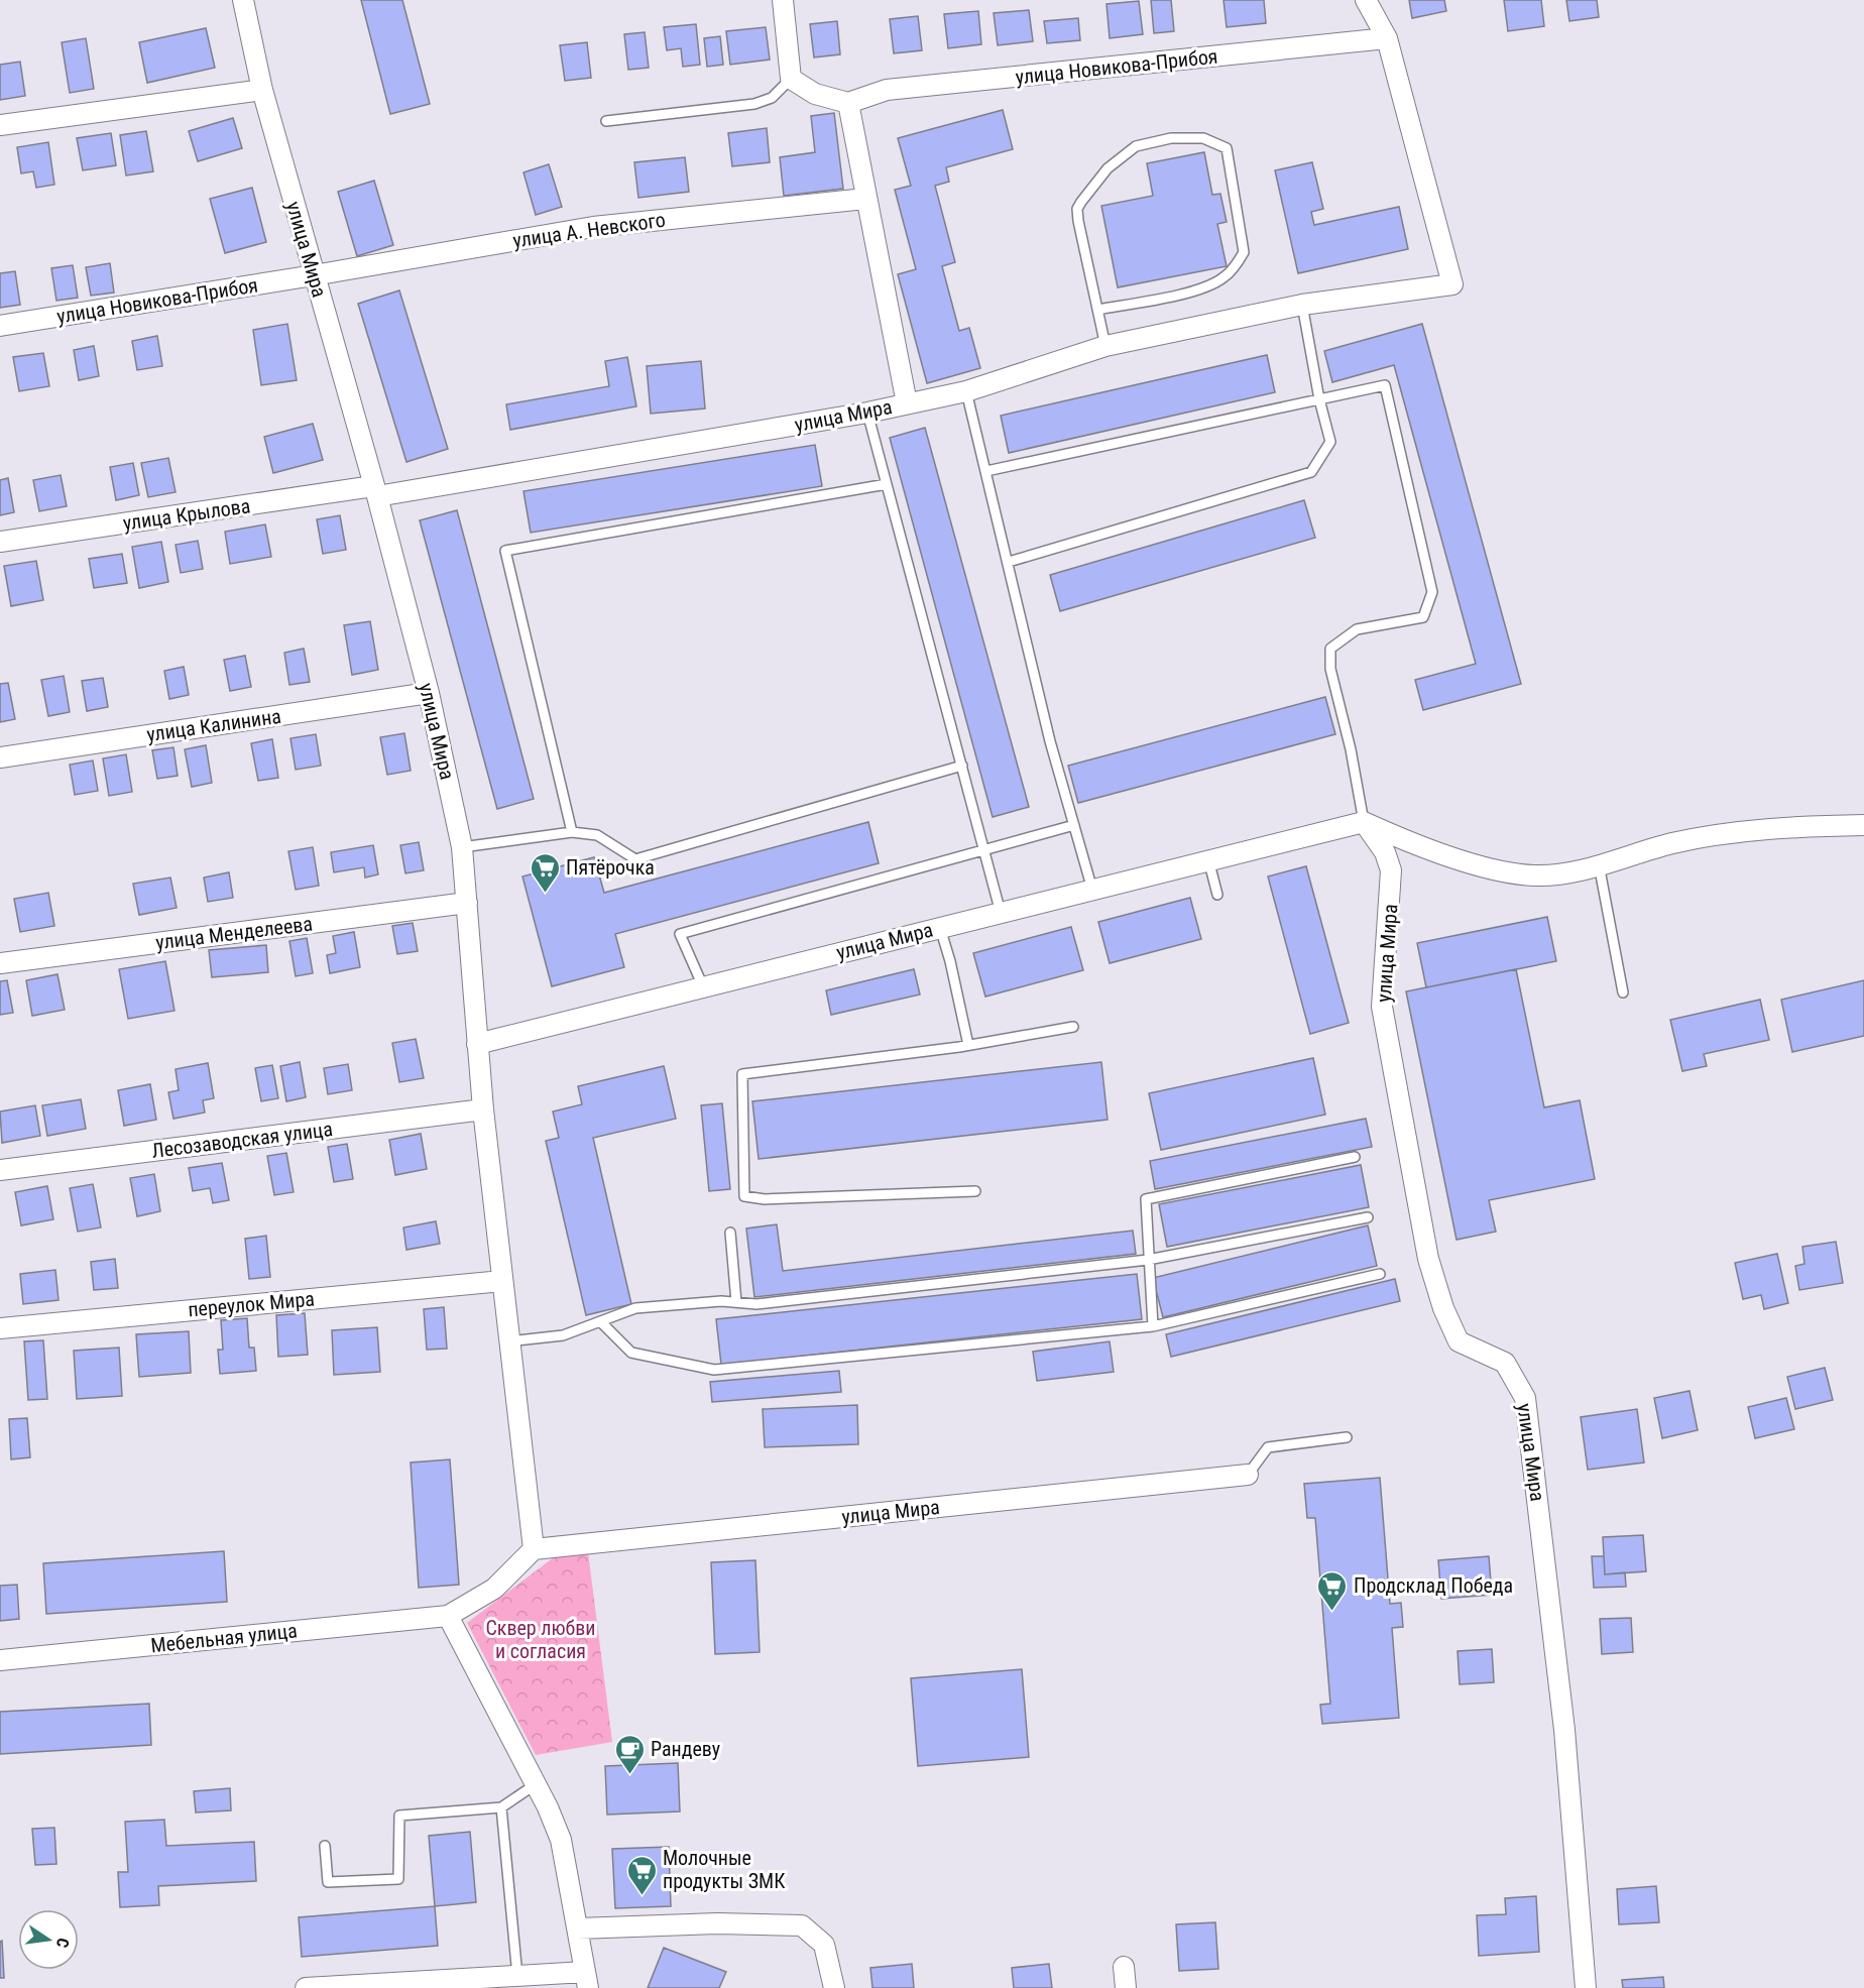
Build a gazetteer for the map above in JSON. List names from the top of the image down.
{
  "streets": {
    "street": [
      "улица Новикова-Прибоя",
      "улица А. Невского",
      "улица Мира",
      "улица Крылова",
      "улица Калинина",
      "улица Менделеева",
      "Лесозаводская улица",
      "переулок Мира",
      "Мебельная улица"
    ]
  },
  "crossings": [
    ["улица Новикова-Прибоя", "улица А. Невского"],
    ["улица Новикова-Прибоя", "улица Мира"],
    ["улица А. Невского", "улица Мира"],
    ["улица Мира", "улица Крылова"],
    ["улица Мира", "улица Калинина"],
    ["улица Мира", "улица Менделеева"],
    ["улица Мира", "Лесозаводская улица"],
    ["улица Мира", "переулок Мира"]
  ],
  "parks": ["Сквер любви и согласия"],
  "places": {
    "supermarket": ["Пятёрочка", "Продсклад Победа", "Молочные продукты ЗМК"],
    "cafe": ["Рандеву"]
  },
  "north": "right"
}
